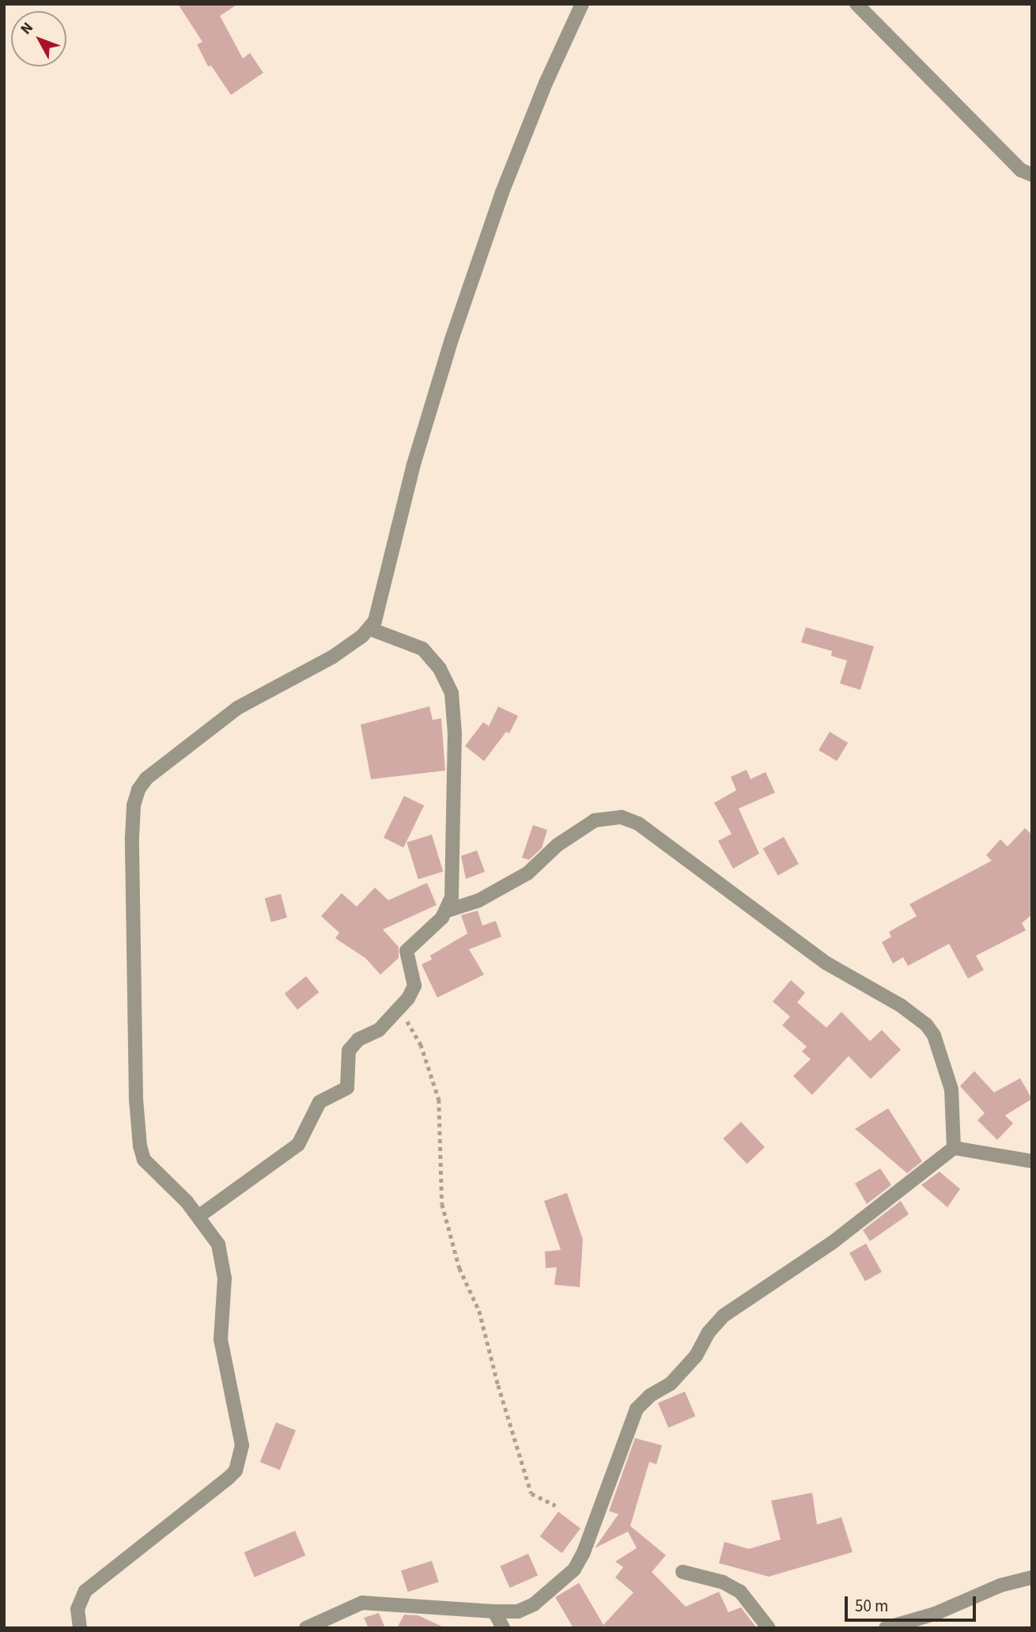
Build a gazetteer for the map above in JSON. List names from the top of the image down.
{
  "scale_bar": "50 m",
  "north": "top left"
}
